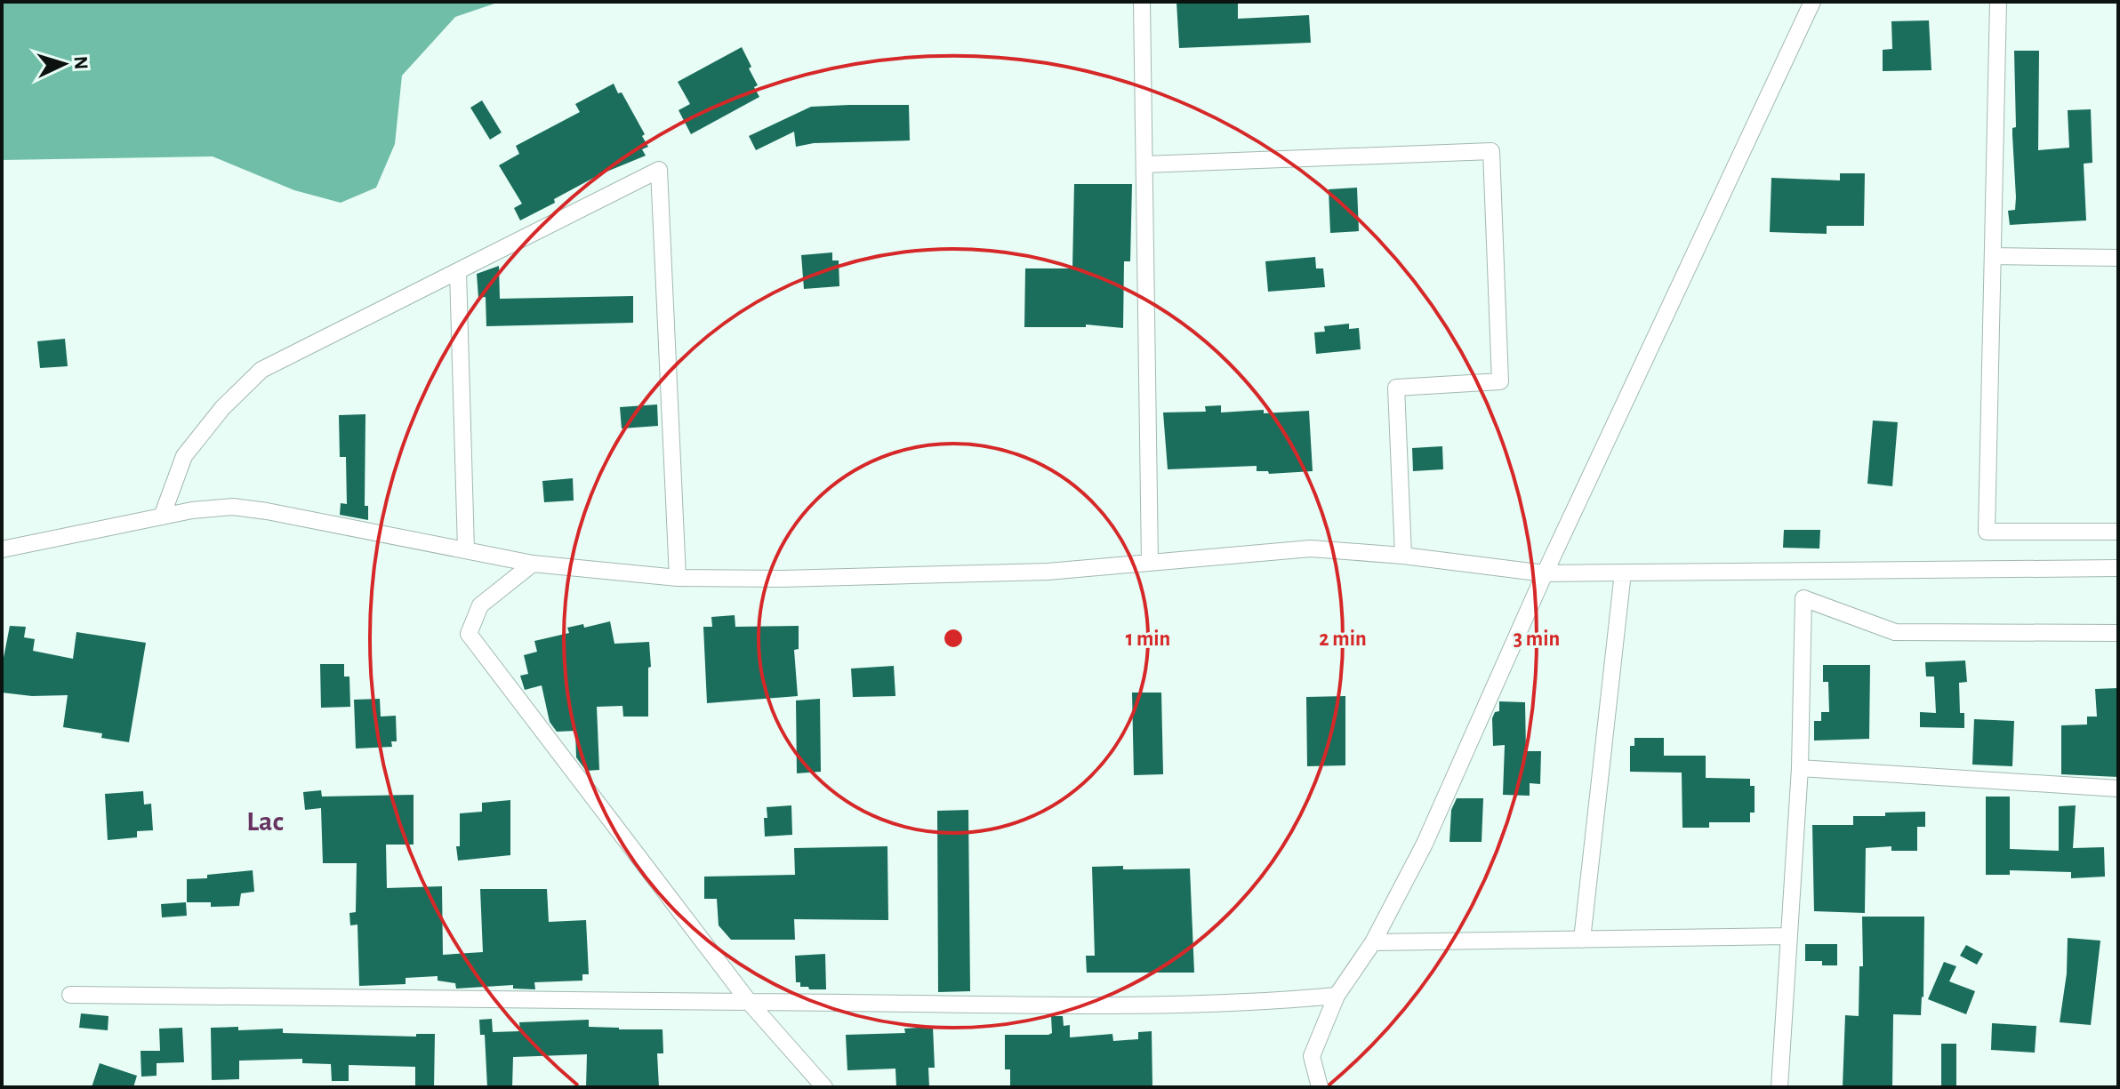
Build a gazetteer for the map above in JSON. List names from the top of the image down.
{
  "districts": ["Lac"],
  "north": "right",
  "rings": ["1 min", "2 min", "3 min"]
}
